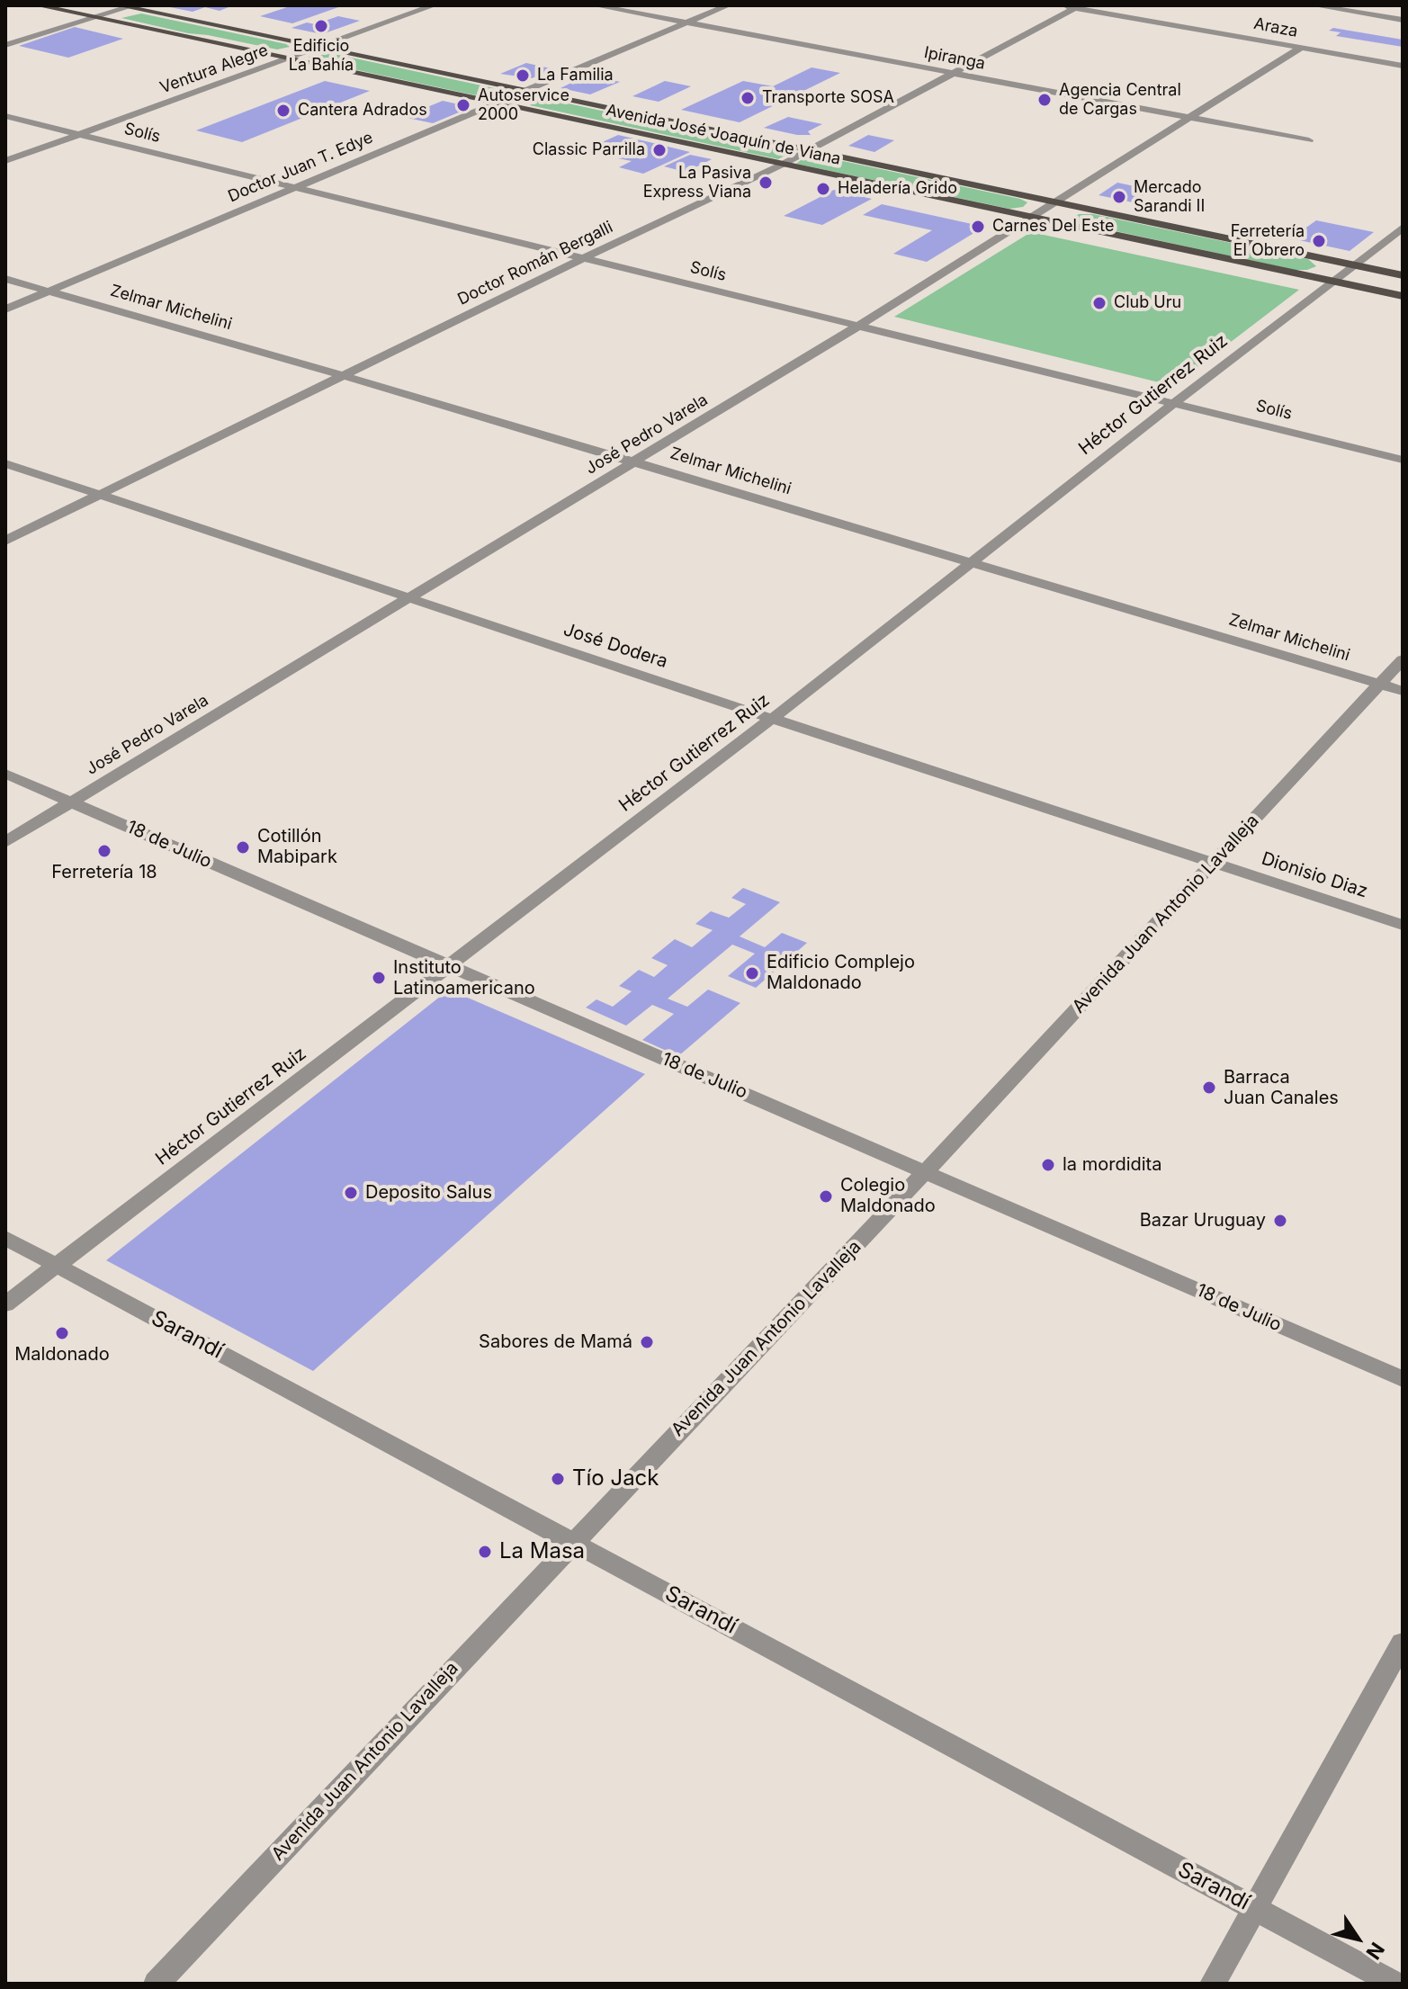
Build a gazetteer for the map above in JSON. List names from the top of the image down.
{
  "streets": {
    "main road": ["Avenida José Joaquín de Viana"],
    "street": [
      "Araza",
      "Ipiranga",
      "Ventura Alegre",
      "Solís",
      "Doctor Juan T. Edye",
      "Doctor Román Bergalli",
      "Zelmar Michelini",
      "Héctor Gutierrez Ruiz",
      "José Pedro Varela",
      "José Dodera",
      "18 de Julio",
      "Dionisio Diaz",
      "Avenida Juan Antonio Lavalleja",
      "Sarandí"
    ]
  },
  "crossings": [
    ["Araza", "Doctor Román Bergalli"],
    ["Araza", "José Pedro Varela"],
    ["Ipiranga", "Doctor Juan T. Edye"],
    ["Ipiranga", "Doctor Román Bergalli"],
    ["Ipiranga", "José Pedro Varela"],
    ["Ventura Alegre", "Solís"],
    ["Ventura Alegre", "Avenida José Joaquín de Viana"],
    ["Solís", "Doctor Juan T. Edye"],
    ["Solís", "Doctor Román Bergalli"],
    ["Solís", "Héctor Gutierrez Ruiz"],
    ["Solís", "José Pedro Varela"],
    ["Avenida José Joaquín de Viana", "Doctor Juan T. Edye"],
    ["Avenida José Joaquín de Viana", "Doctor Román Bergalli"],
    ["Avenida José Joaquín de Viana", "Héctor Gutierrez Ruiz"],
    ["Avenida José Joaquín de Viana", "José Pedro Varela"],
    ["Doctor Juan T. Edye", "Zelmar Michelini"],
    ["Doctor Román Bergalli", "Zelmar Michelini"],
    ["Doctor Román Bergalli", "José Dodera"],
    ["Zelmar Michelini", "Héctor Gutierrez Ruiz"],
    ["Zelmar Michelini", "José Pedro Varela"],
    ["Zelmar Michelini", "Avenida Juan Antonio Lavalleja"],
    ["Héctor Gutierrez Ruiz", "José Dodera"],
    ["Héctor Gutierrez Ruiz", "18 de Julio"],
    ["Héctor Gutierrez Ruiz", "Sarandí"],
    ["José Pedro Varela", "José Dodera"],
    ["José Pedro Varela", "18 de Julio"],
    ["José Dodera", "Dionisio Diaz"],
    ["José Dodera", "Avenida Juan Antonio Lavalleja"],
    ["18 de Julio", "Avenida Juan Antonio Lavalleja"],
    ["Dionisio Diaz", "Avenida Juan Antonio Lavalleja"],
    ["Avenida Juan Antonio Lavalleja", "Sarandí"]
  ],
  "places": [
    "Edificio La Bahía",
    "La Familia",
    "Transporte SOSA",
    "Agencia Central de Cargas",
    "Autoservice 2000",
    "Cantera Adrados",
    "Classic Parrilla",
    "La Pasiva Express Viana",
    "Heladería Grido",
    "Mercado Sarandi II",
    "Carnes Del Este",
    "Ferretería El Obrero",
    "Club Uru",
    "Cotillón Mabipark",
    "Ferretería 18",
    "Edificio Complejo Maldonado",
    "Instituto Latinoamericano",
    "Barraca Juan Canales",
    "la mordidita",
    "Deposito Salus",
    "Colegio Maldonado",
    "Bazar Uruguay",
    "Maldonado",
    "Sabores de Mamá",
    "Tío Jack",
    "La Masa"
  ],
  "north": "bottom right"
}
